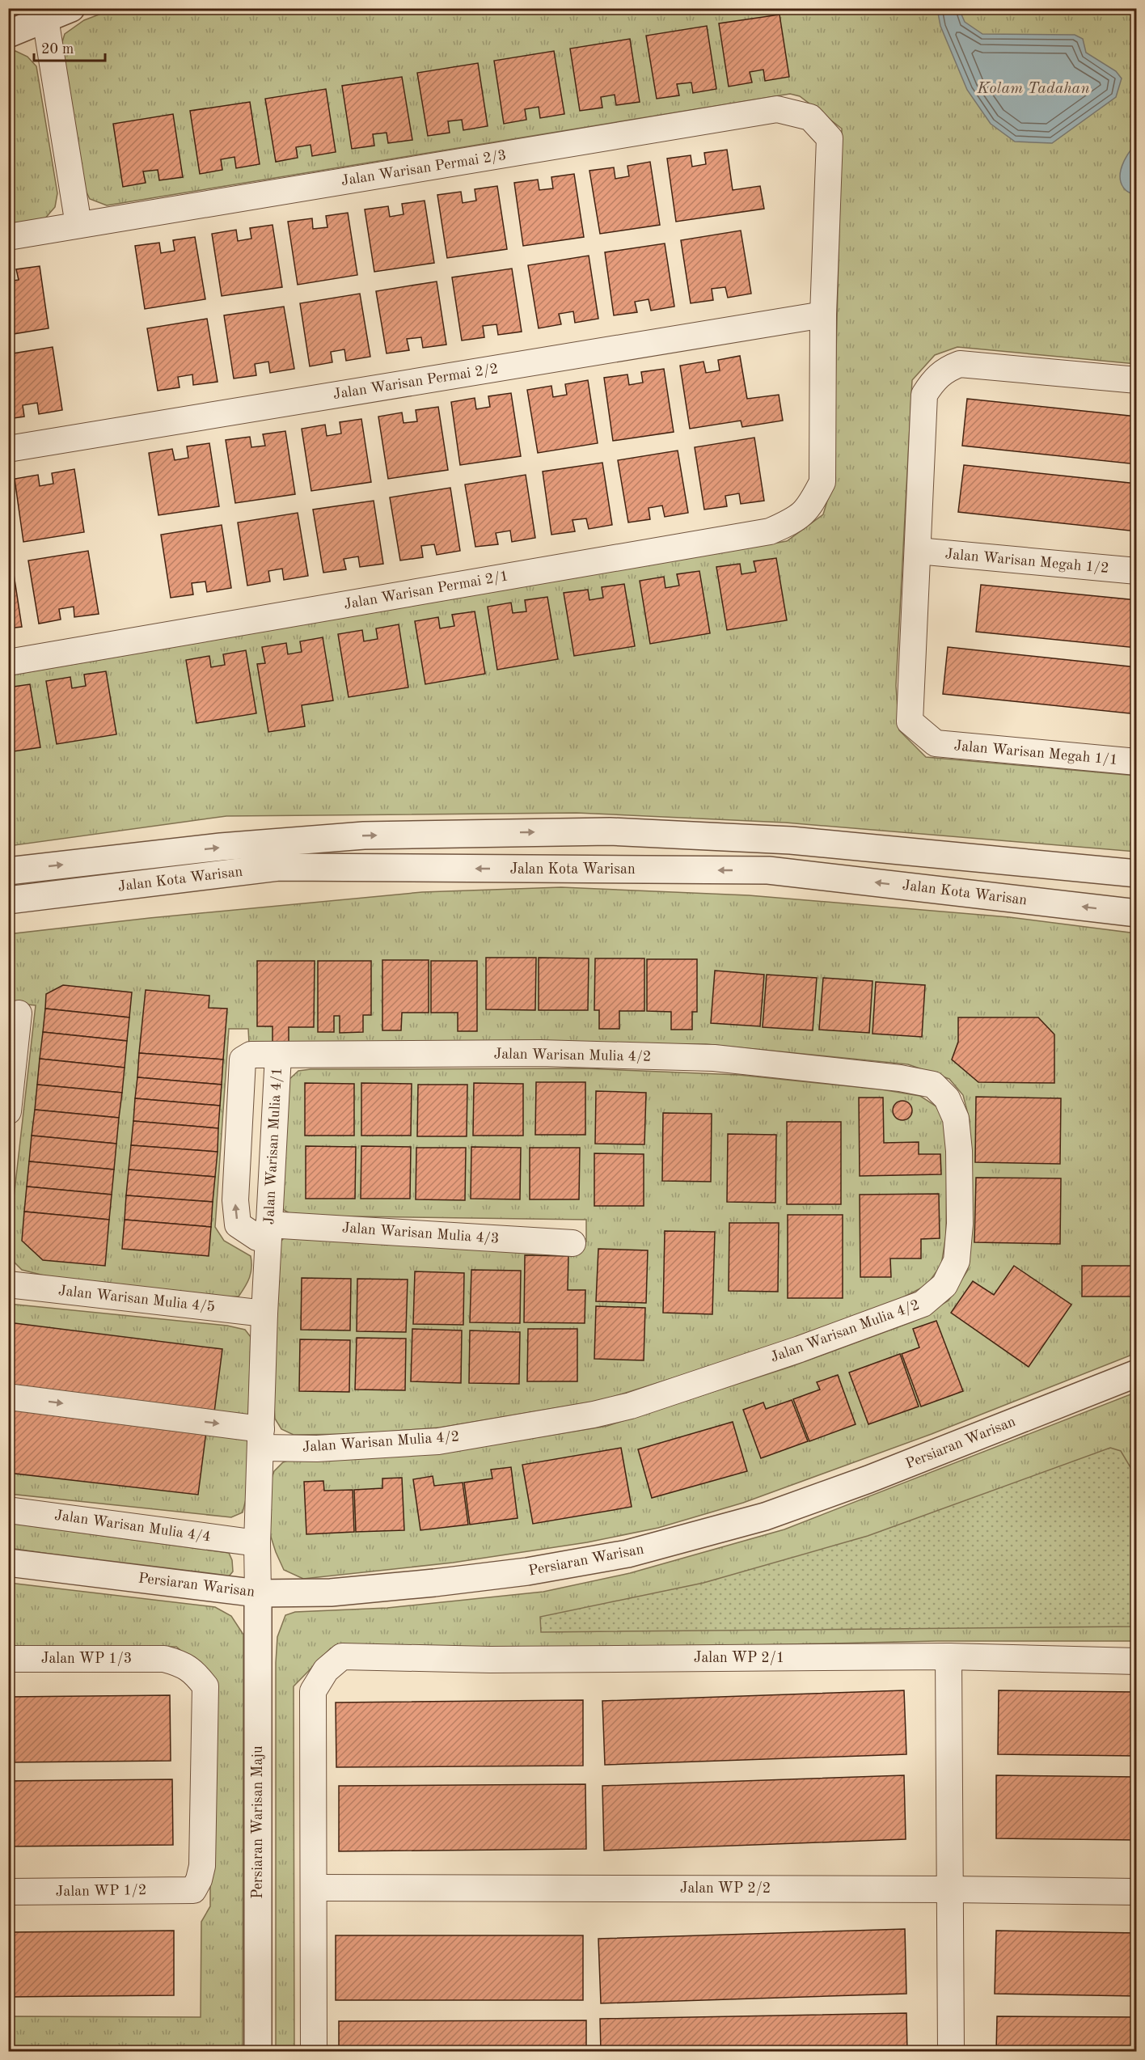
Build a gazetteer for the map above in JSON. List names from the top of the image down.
{
  "streets": {
    "street": [
      "Jalan Warisan Permai 2/3",
      "Jalan Warisan Permai 2/2",
      "Jalan Warisan Megah 1/2",
      "Jalan Warisan Permai 2/1",
      "Jalan Warisan Megah 1/1",
      "Jalan Kota Warisan",
      "Jalan Warisan Mulia 4/2",
      "Jalan Warisan Mulia 4/1",
      "Jalan Warisan Mulia 4/3",
      "Jalan Warisan Mulia 4/5",
      "Persiaran Warisan",
      "Jalan Warisan Mulia 4/4",
      "Jalan WP 2/1",
      "Jalan WP 1/3",
      "Persiaran Warisan Maju",
      "Jalan WP 2/2",
      "Jalan WP 1/2"
    ]
  },
  "crossings": [
    ["Jalan Warisan Permai 2/3", "Jalan Warisan Permai 2/2"],
    ["Jalan Warisan Permai 2/3", "Jalan Warisan Permai 2/1"],
    ["Jalan Warisan Permai 2/2", "Jalan Warisan Permai 2/1"],
    ["Jalan Warisan Megah 1/2", "Jalan Warisan Megah 1/1"],
    ["Jalan Warisan Mulia 4/2", "Jalan Warisan Mulia 4/1"],
    ["Jalan Warisan Mulia 4/1", "Jalan Warisan Mulia 4/3"],
    ["Jalan Warisan Mulia 4/1", "Jalan Warisan Mulia 4/5"],
    ["Jalan Warisan Mulia 4/1", "Persiaran Warisan"],
    ["Jalan Warisan Mulia 4/1", "Jalan Warisan Mulia 4/4"],
    ["Jalan Warisan Mulia 4/1", "Persiaran Warisan Maju"],
    ["Persiaran Warisan", "Persiaran Warisan Maju"],
    ["Jalan WP 2/1", "Jalan WP 2/2"],
    ["Jalan WP 1/3", "Jalan WP 1/2"]
  ],
  "water": ["Kolam Tadahan"],
  "scale_bar": "20 m"
}
